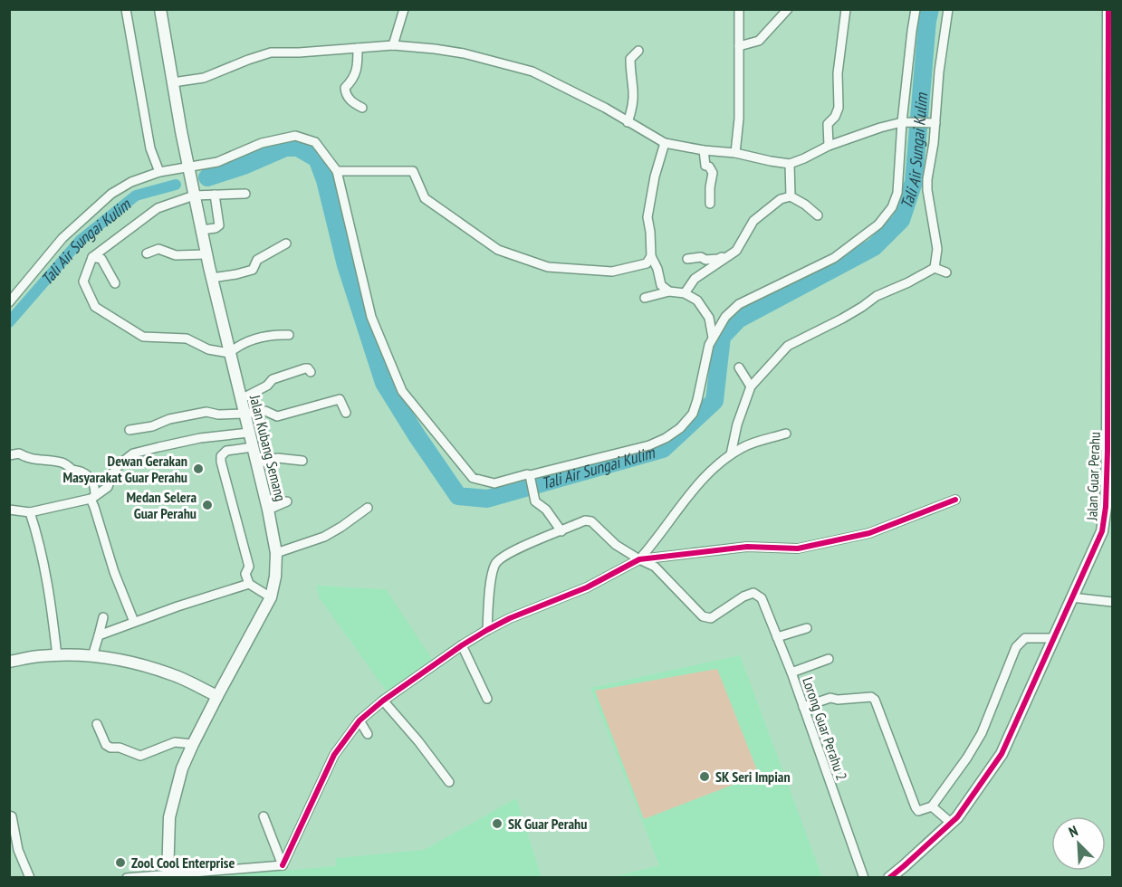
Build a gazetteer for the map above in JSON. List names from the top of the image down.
{
  "streets": {
    "street": ["Jalan Kubang Semang", "Jalan Guar Perahu", "Lorong Guar Perahu 2"]
  },
  "water": ["Tali Air Sungai Kulim"],
  "places": [
    "Dewan Gerakan Masyarakat Guar Perahu",
    "Medan Selera Guar Perahu",
    "SK Seri Impian",
    "SK Guar Perahu",
    "Zool Cool Enterprise"
  ],
  "north": "top left"
}
